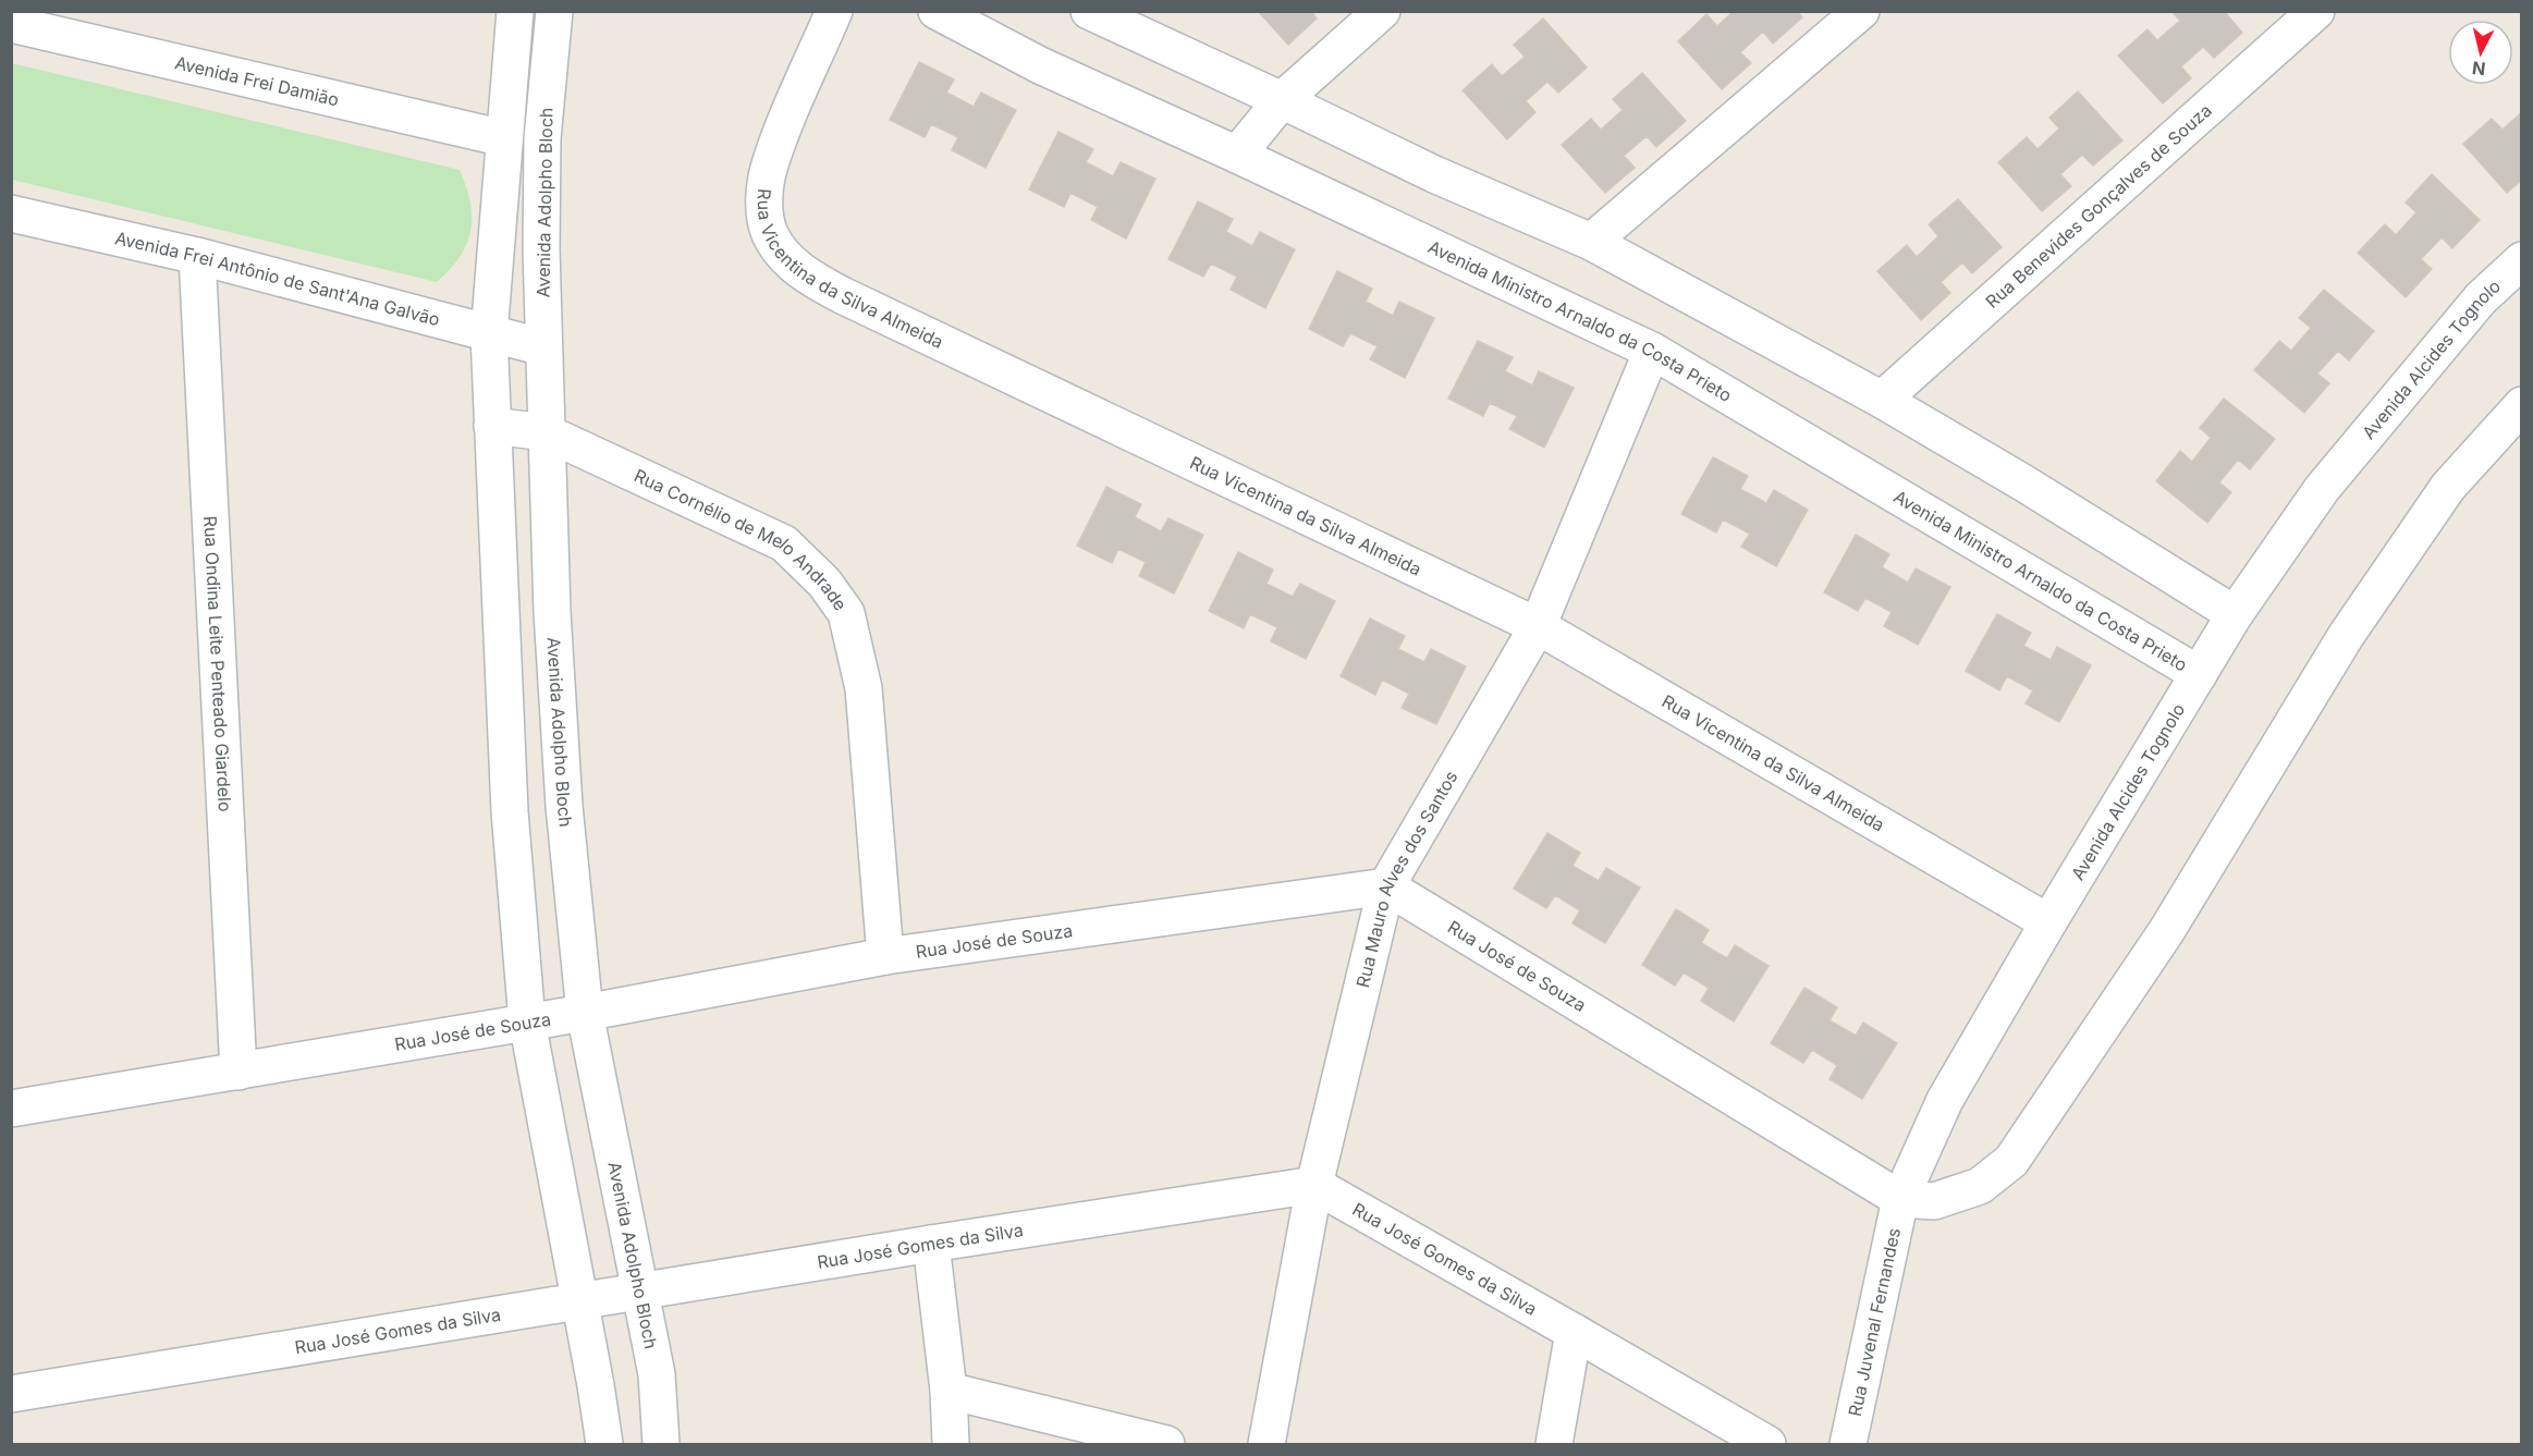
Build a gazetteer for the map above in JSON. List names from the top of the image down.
{
  "streets": {
    "street": [
      "Avenida Frei Damião",
      "Avenida Adolpho Bloch",
      "Rua Benevides Gonçalves de Souza",
      "Rua Vicentina da Silva Almeida",
      "Avenida Frei Antônio de Sant'Ana Galvão",
      "Avenida Ministro Arnaldo da Costa Prieto",
      "Avenida Alcides Tognolo",
      "Rua Cornélio de Melo Andrade",
      "Rua Ondina Leite Penteado Giardelo",
      "Rua Mauro Alves dos Santos",
      "Rua José de Souza",
      "Rua José Gomes da Silva",
      "Rua Juvenal Fernandes"
    ]
  },
  "crossings": [
    ["Avenida Adolpho Bloch", "Avenida Frei Antônio de Sant'Ana Galvão"],
    ["Avenida Adolpho Bloch", "Rua Cornélio de Melo Andrade"],
    ["Avenida Adolpho Bloch", "Rua José de Souza"],
    ["Avenida Adolpho Bloch", "Rua José Gomes da Silva"],
    ["Rua Vicentina da Silva Almeida", "Avenida Alcides Tognolo"],
    ["Rua Vicentina da Silva Almeida", "Rua Mauro Alves dos Santos"],
    ["Avenida Frei Antônio de Sant'Ana Galvão", "Rua Ondina Leite Penteado Giardelo"],
    ["Avenida Ministro Arnaldo da Costa Prieto", "Avenida Alcides Tognolo"],
    ["Avenida Ministro Arnaldo da Costa Prieto", "Rua Mauro Alves dos Santos"],
    ["Avenida Alcides Tognolo", "Rua José de Souza"],
    ["Avenida Alcides Tognolo", "Rua Juvenal Fernandes"],
    ["Rua Cornélio de Melo Andrade", "Rua José de Souza"],
    ["Rua Ondina Leite Penteado Giardelo", "Rua José de Souza"],
    ["Rua Mauro Alves dos Santos", "Rua José de Souza"],
    ["Rua Mauro Alves dos Santos", "Rua José Gomes da Silva"],
    ["Rua José de Souza", "Rua Juvenal Fernandes"]
  ],
  "north": "bottom"
}
